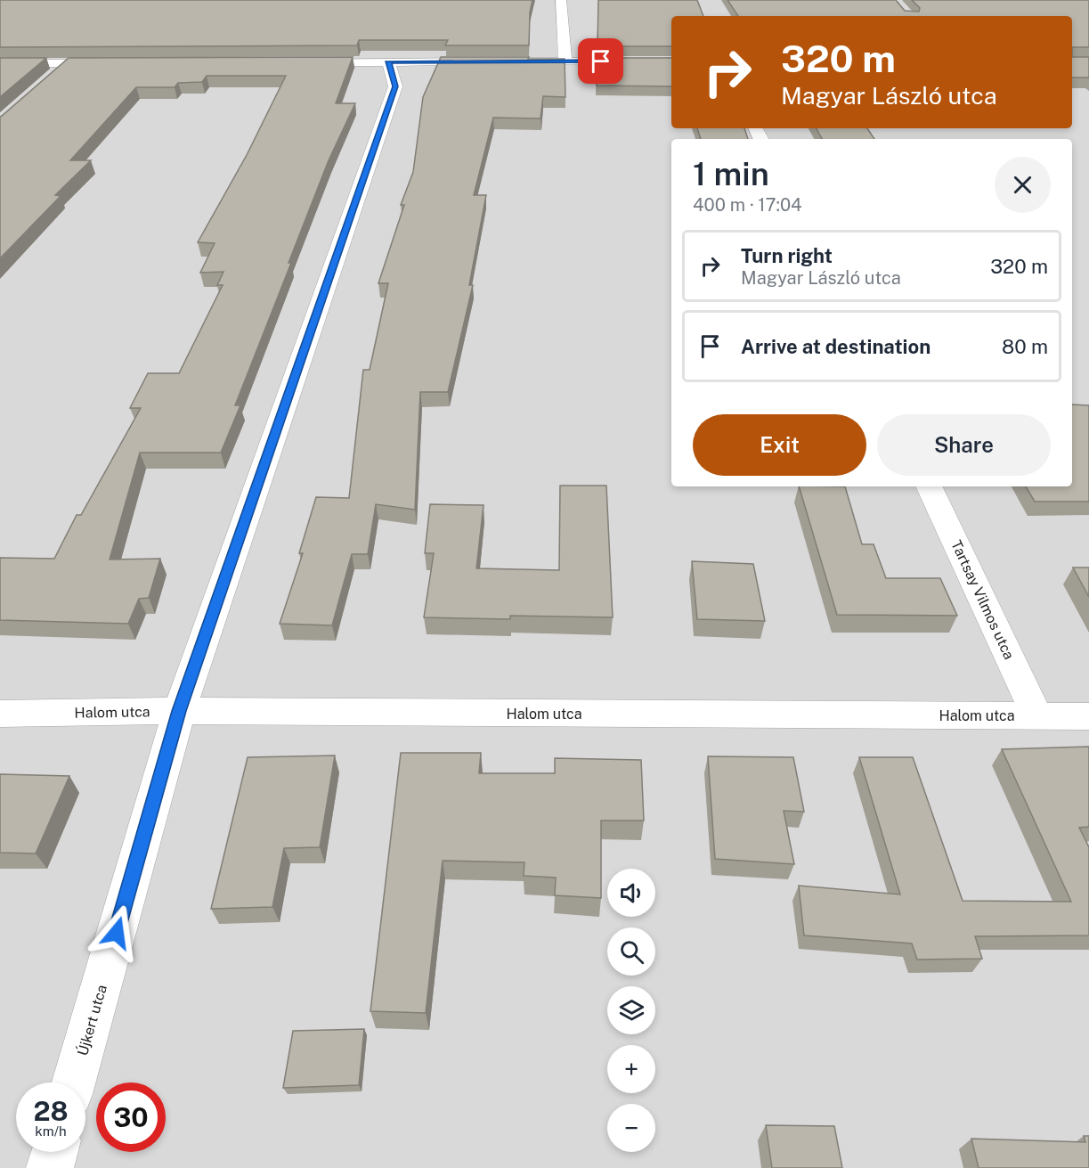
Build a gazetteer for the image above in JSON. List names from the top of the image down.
{
  "streets": {
    "street": ["Tartsay Vilmos utca", "Halom utca", "Újkert utca"]
  },
  "crossings": [
    ["Tartsay Vilmos utca", "Halom utca"],
    ["Halom utca", "Újkert utca"]
  ],
  "page": {
    "turn": ["320 m", "Magyar László utca"],
    "heading": ["1 min", "400 m · 17:04"],
    "list": [
      {
        "name": "Turn right",
        "note": "Magyar László utca",
        "value": "320 m"
      },
      {
        "name": "Arrive at destination",
        "value": "80 m"
      }
    ],
    "buttons": ["Exit", "Share"],
    "map_buttons": ["+", "−"],
    "speed": "28 km/h",
    "limit": "30"
  }
}
